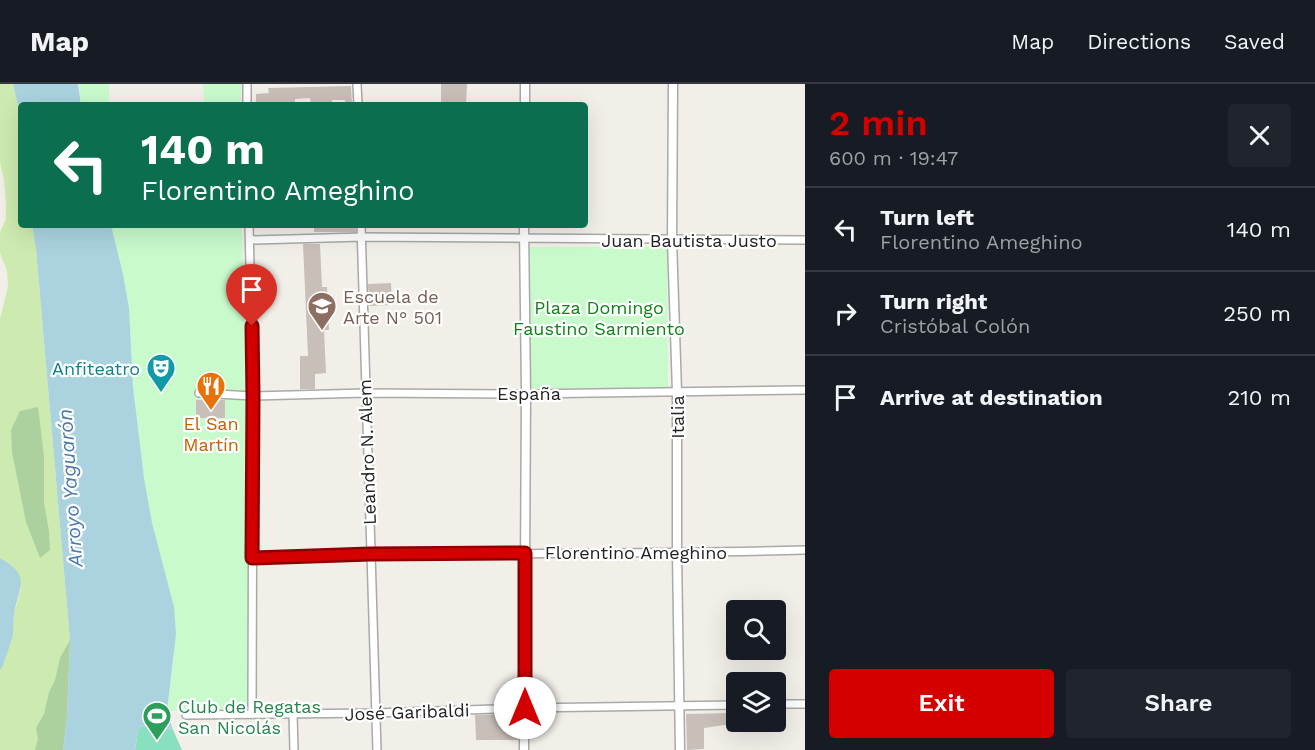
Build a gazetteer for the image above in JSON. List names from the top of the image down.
{
  "streets": {
    "street": [
      "Juan Bautista Justo",
      "España",
      "Italia",
      "Leandro N. Alem",
      "Florentino Ameghino",
      "José Garibaldi"
    ]
  },
  "crossings": [
    ["Juan Bautista Justo", "Italia"],
    ["Juan Bautista Justo", "Leandro N. Alem"],
    ["España", "Italia"],
    ["España", "Leandro N. Alem"],
    ["Italia", "Florentino Ameghino"],
    ["Italia", "José Garibaldi"],
    ["Leandro N. Alem", "Florentino Ameghino"],
    ["Leandro N. Alem", "José Garibaldi"]
  ],
  "water": ["Arroyo Yaguarón"],
  "parks": ["Plaza Domingo Faustino Sarmiento"],
  "places": {
    "school or university": ["Escuela de Arte N° 501"],
    "theatre": ["Anfiteatro"],
    "restaurant": ["El San Martín"],
    "sports": ["Club de Regatas San Nicolás"]
  },
  "page": {
    "header": "Map",
    "nav": ["Map", "Directions", "Saved"],
    "heading": ["2 min", "600 m · 19:47"],
    "turn": ["140 m", "Florentino Ameghino"],
    "list": [
      {
        "name": "Turn left",
        "note": "Florentino Ameghino",
        "value": "140 m"
      },
      {
        "name": "Turn right",
        "note": "Cristóbal Colón",
        "value": "250 m"
      },
      {
        "name": "Arrive at destination",
        "value": "210 m"
      }
    ],
    "buttons": ["Exit", "Share"]
  }
}
